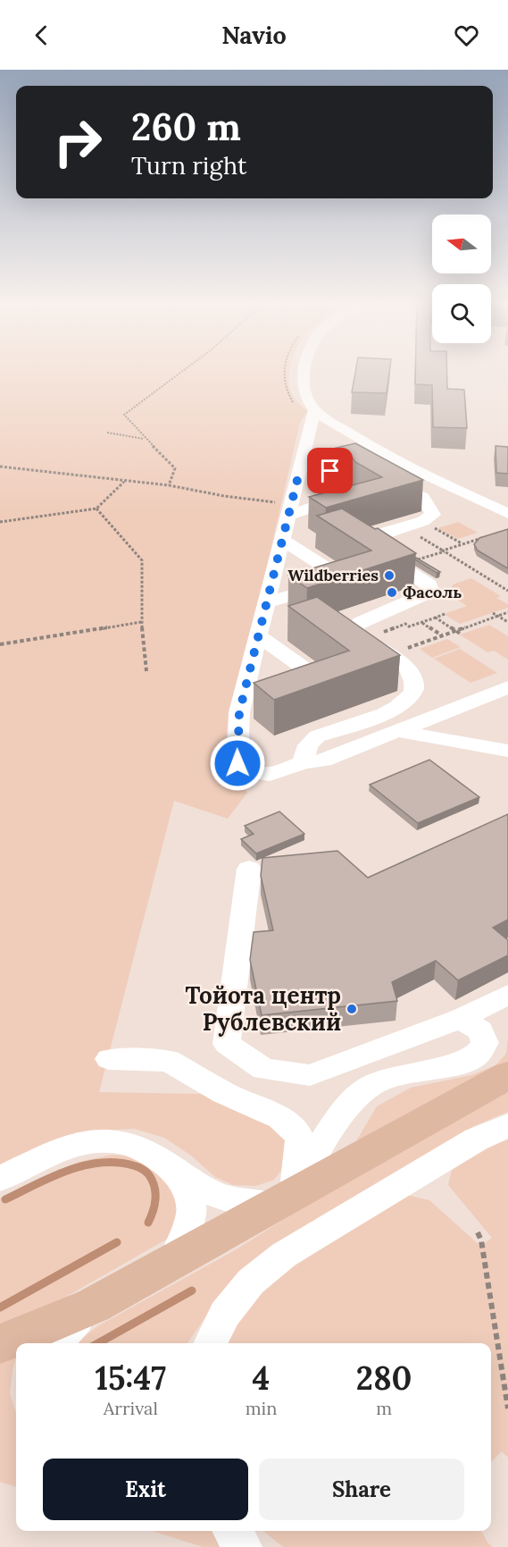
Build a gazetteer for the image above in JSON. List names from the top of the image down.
{
  "places": ["Wildberries", "Фасоль", "Тойота центр Рублевский"],
  "north": "left",
  "page": {
    "header": "Navio",
    "turn": ["260 m", "Turn right"],
    "eta": [
      "15:47",
      "Arrival",
      "4",
      "min",
      "280",
      "m"
    ],
    "buttons": ["Exit", "Share"]
  }
}
